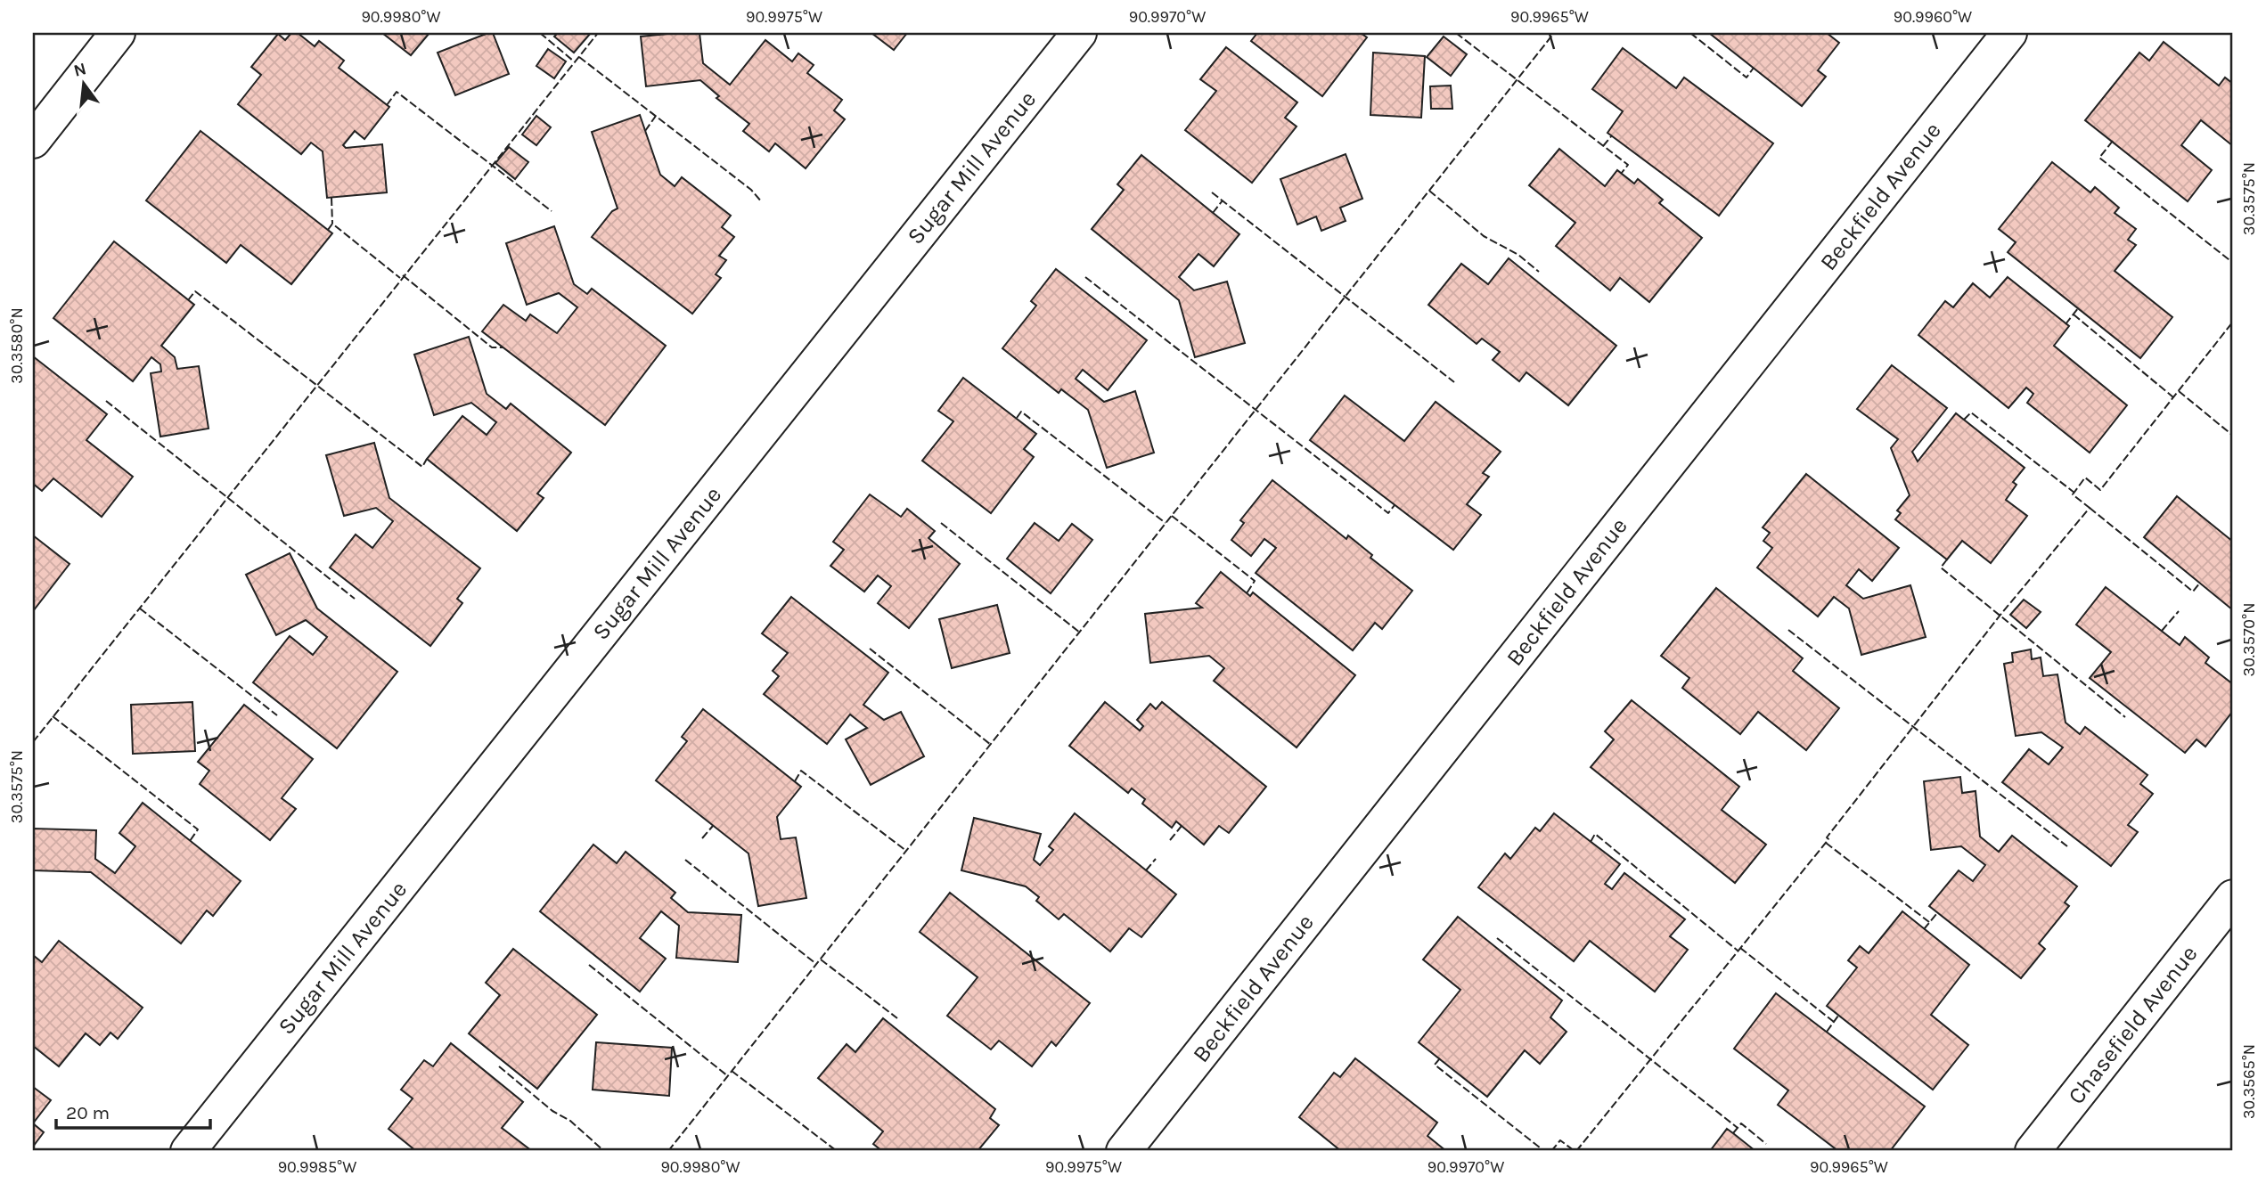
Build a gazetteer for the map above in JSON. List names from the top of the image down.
{
  "streets": {
    "street": ["Sugar Mill Avenue", "Beckfield Avenue", "Chasefield Avenue"]
  },
  "scale_bar": "20 m",
  "north": "top",
  "coordinates": [
    "90.9980°W",
    "90.9975°W",
    "90.9970°W",
    "90.9965°W",
    "90.9960°W",
    "30.3575°N",
    "30.3580°N",
    "30.3570°N",
    "30.3565°N",
    "90.9985°W"
  ]
}
